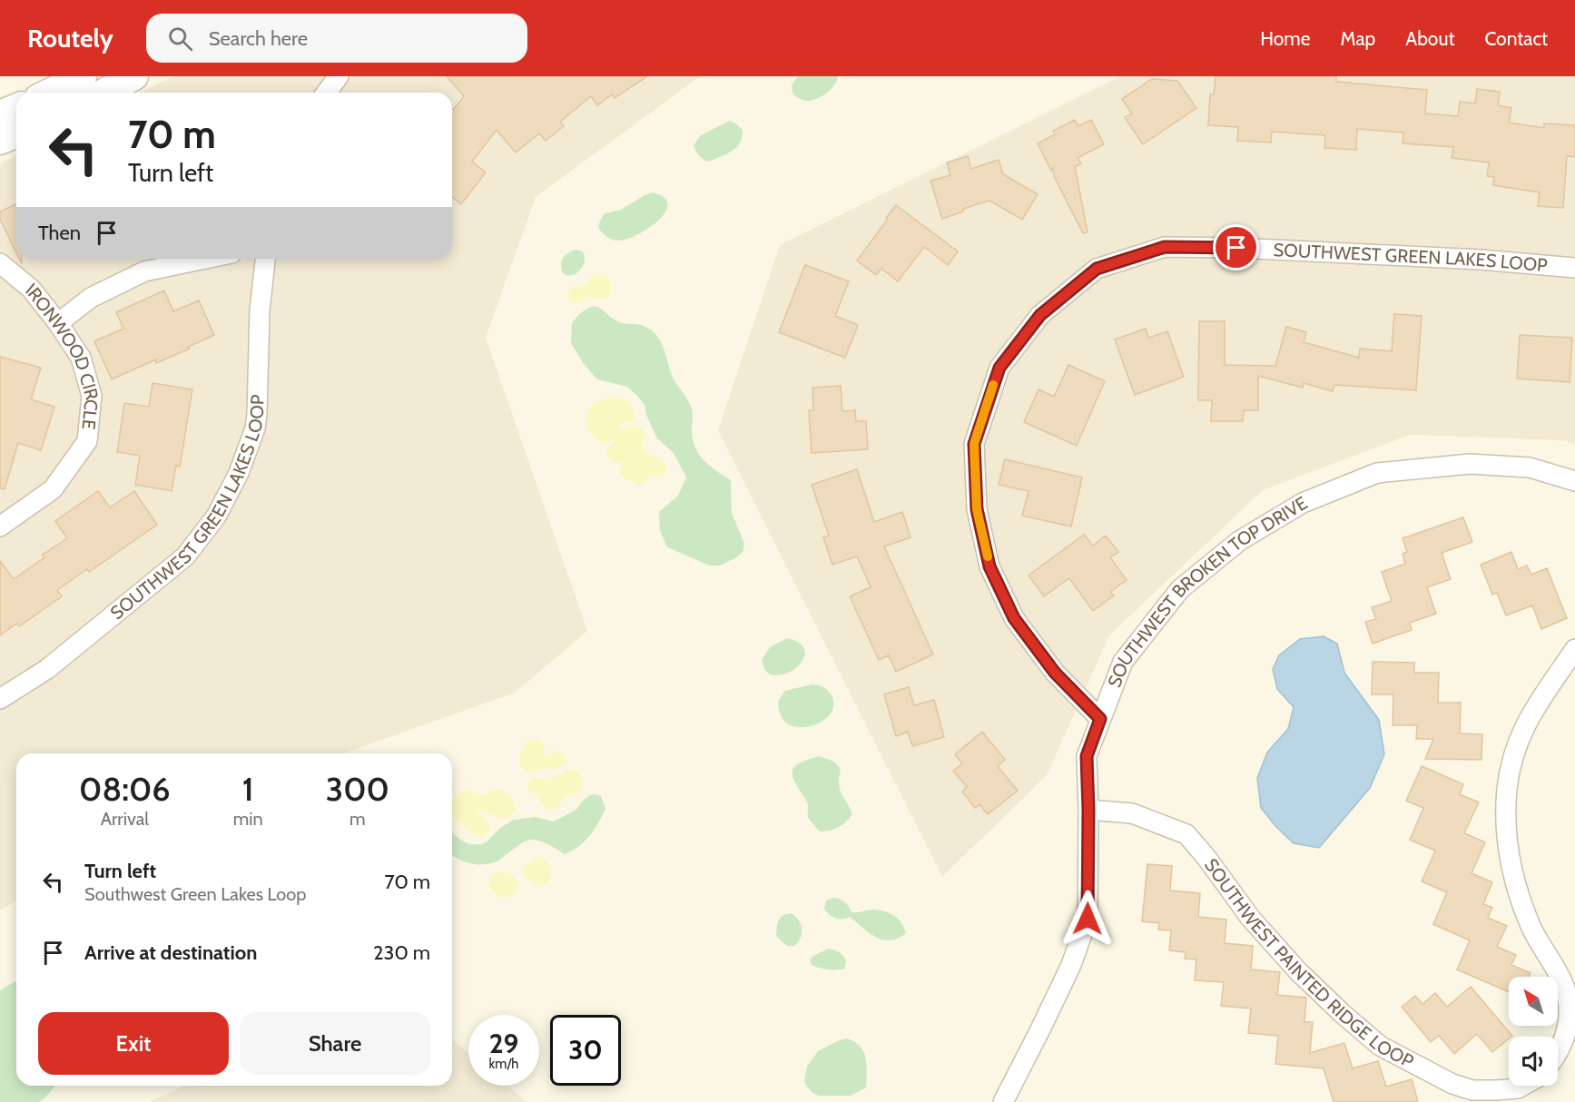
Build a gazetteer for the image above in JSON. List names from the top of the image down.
{
  "streets": {
    "street": [
      "SOUTHWEST GREEN LAKES LOOP",
      "IRONWOOD CIRCLE",
      "SOUTHWEST BROKEN TOP DRIVE",
      "SOUTHWEST PAINTED RIDGE LOOP"
    ]
  },
  "crossings": [
    ["SOUTHWEST GREEN LAKES LOOP", "SOUTHWEST BROKEN TOP DRIVE"],
    ["SOUTHWEST BROKEN TOP DRIVE", "SOUTHWEST PAINTED RIDGE LOOP"]
  ],
  "north": "top left",
  "page": {
    "header": "Routely",
    "search": "Search here",
    "nav": [
      "Home",
      "Map",
      "About",
      "Contact"
    ],
    "turn": ["70 m", "Turn left"],
    "then": "Then",
    "eta": [
      "08:06",
      "Arrival",
      "1",
      "min",
      "300",
      "m"
    ],
    "list": [
      {
        "name": "Turn left",
        "note": "Southwest Green Lakes Loop",
        "value": "70 m"
      },
      {
        "name": "Arrive at destination",
        "value": "230 m"
      }
    ],
    "buttons": ["Exit", "Share"],
    "speed": "29 km/h",
    "limit": "30"
  }
}
